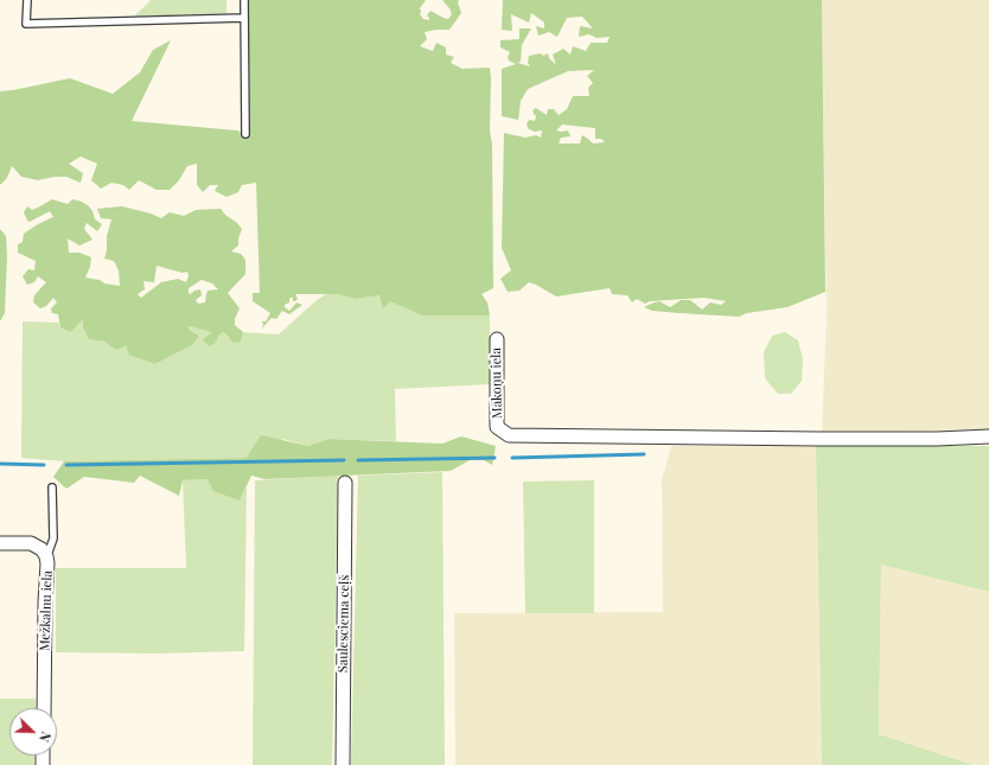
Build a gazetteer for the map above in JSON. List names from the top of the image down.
{
  "streets": {
    "street": ["Mākoņu iela", "Mežkalnu iela", "Saulesciema ceļš"]
  },
  "north": "bottom right"
}
